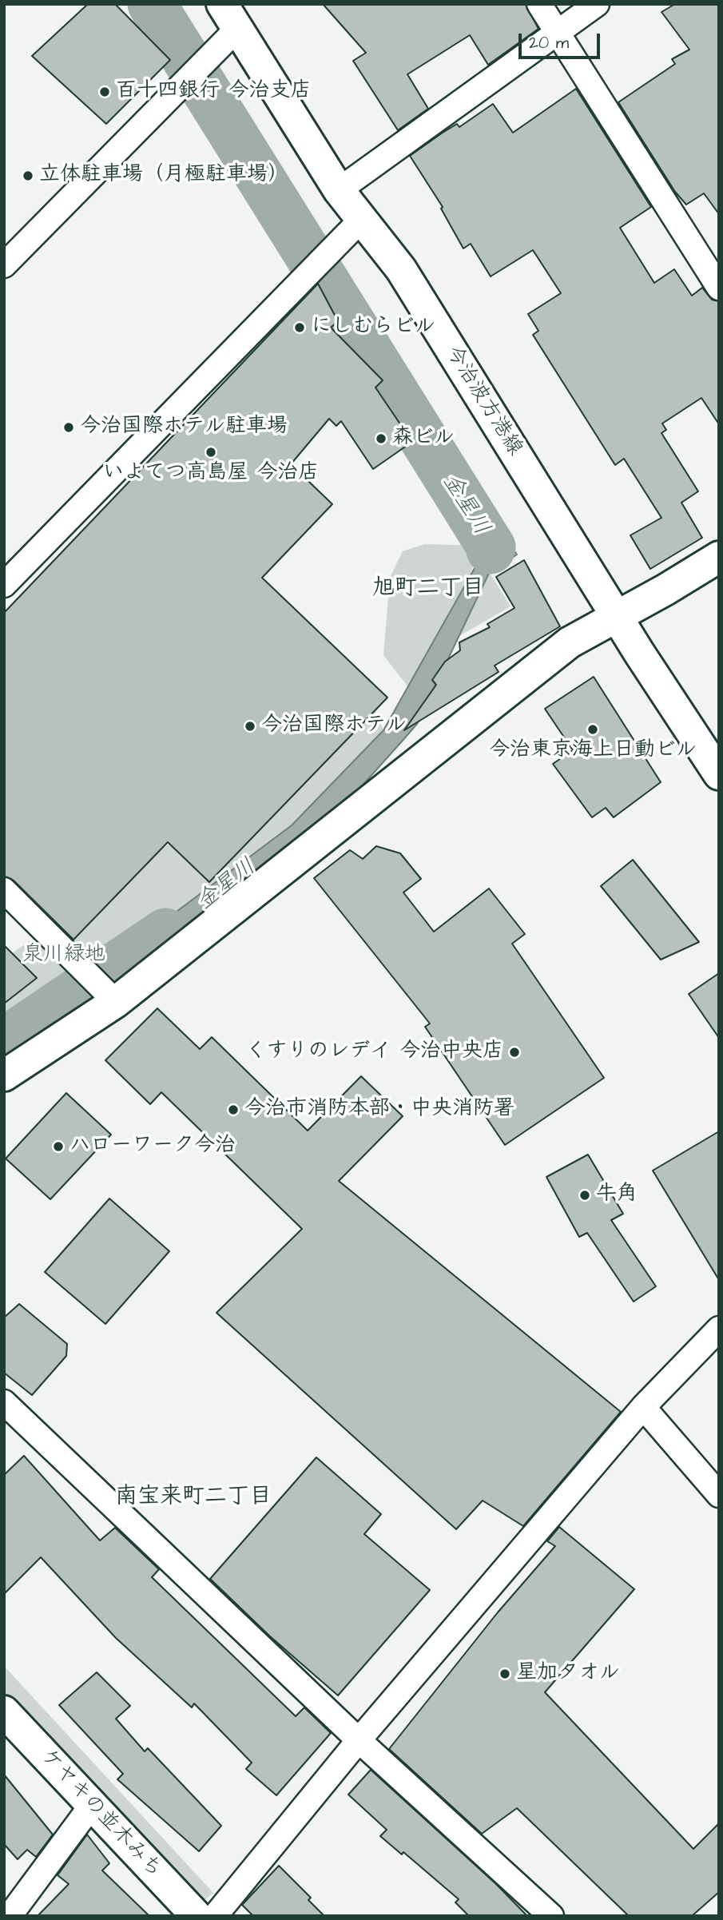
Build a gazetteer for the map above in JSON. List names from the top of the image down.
{
  "streets": {
    "street": ["今治波方港線", "ケヤキの並木みち"]
  },
  "districts": ["旭町二丁目", "南宝来町二丁目"],
  "water": ["金星川"],
  "parks": ["泉川緑地"],
  "places": [
    "百十四銀行 今治支店",
    "立体駐車場（月極駐車場）",
    "にしむらビル",
    "今治国際ホテル駐車場",
    "森ビル",
    "いよてつ高島屋 今治店",
    "今治国際ホテル",
    "今治東京海上日動ビル",
    "くすりのレデイ 今治中央店",
    "今治市消防本部・中央消防署",
    "ハローワーク今治",
    "牛角",
    "星加タオル"
  ],
  "scale_bar": "20 m"
}
